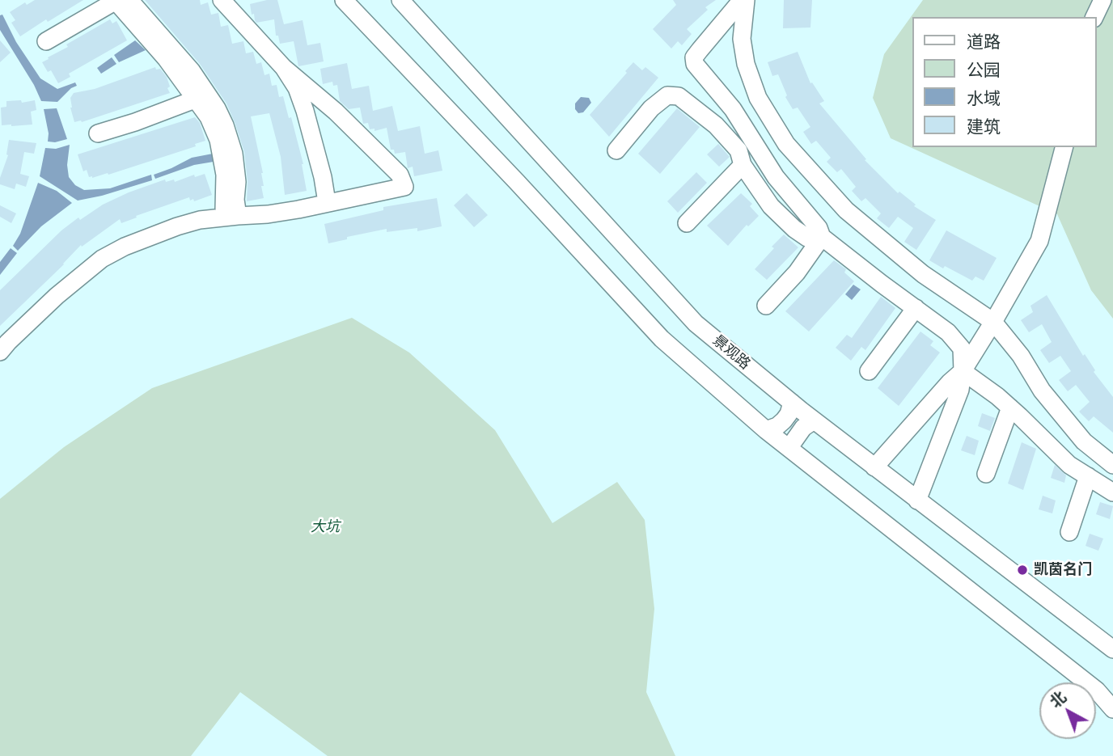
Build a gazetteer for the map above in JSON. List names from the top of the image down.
{
  "streets": {
    "street": ["景观路"]
  },
  "parks": ["大坑"],
  "places": ["凯茵名门"],
  "legend": [
    "道路",
    "公园",
    "水域",
    "建筑"
  ],
  "north": "top left"
}
